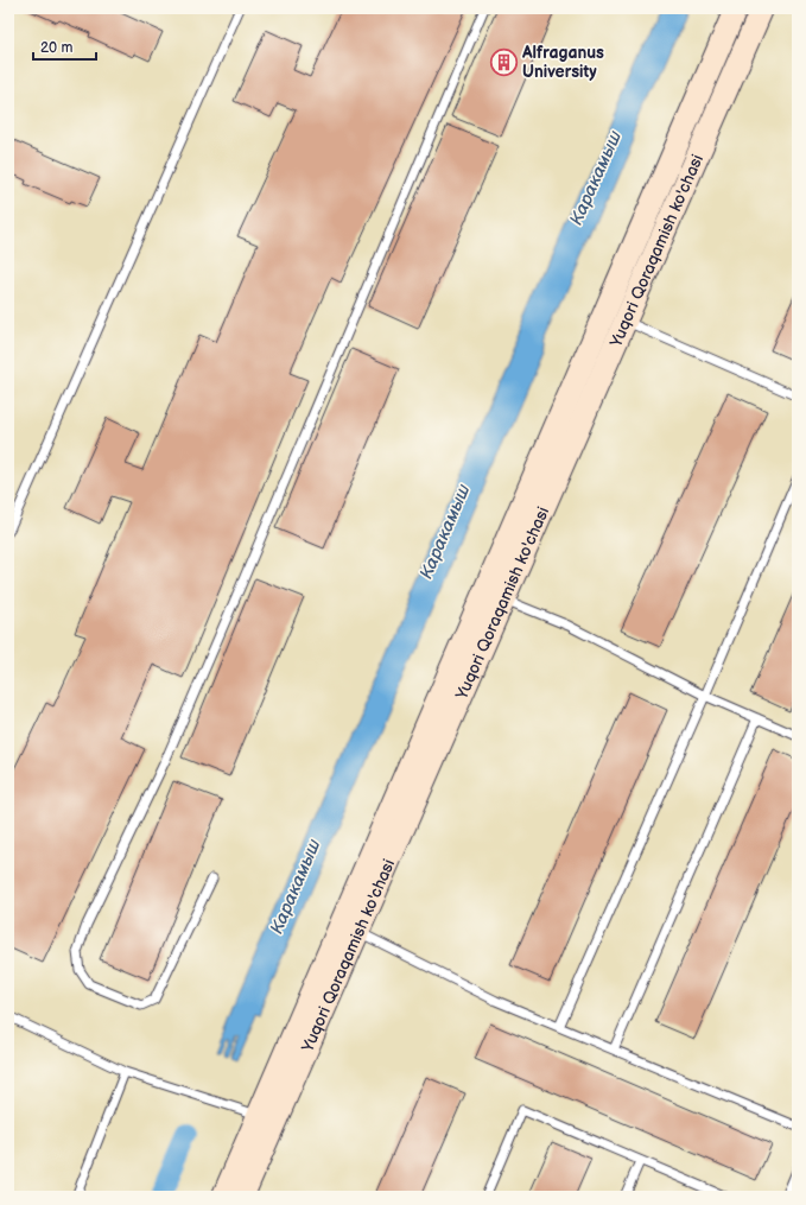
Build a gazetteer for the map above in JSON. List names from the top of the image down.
{
  "streets": {
    "main road": ["Yuqori Qoraqamish ko'chasi"]
  },
  "water": ["Каракамыш"],
  "places": {
    "building": ["Alfraganus University"]
  },
  "scale_bar": "20 m"
}
